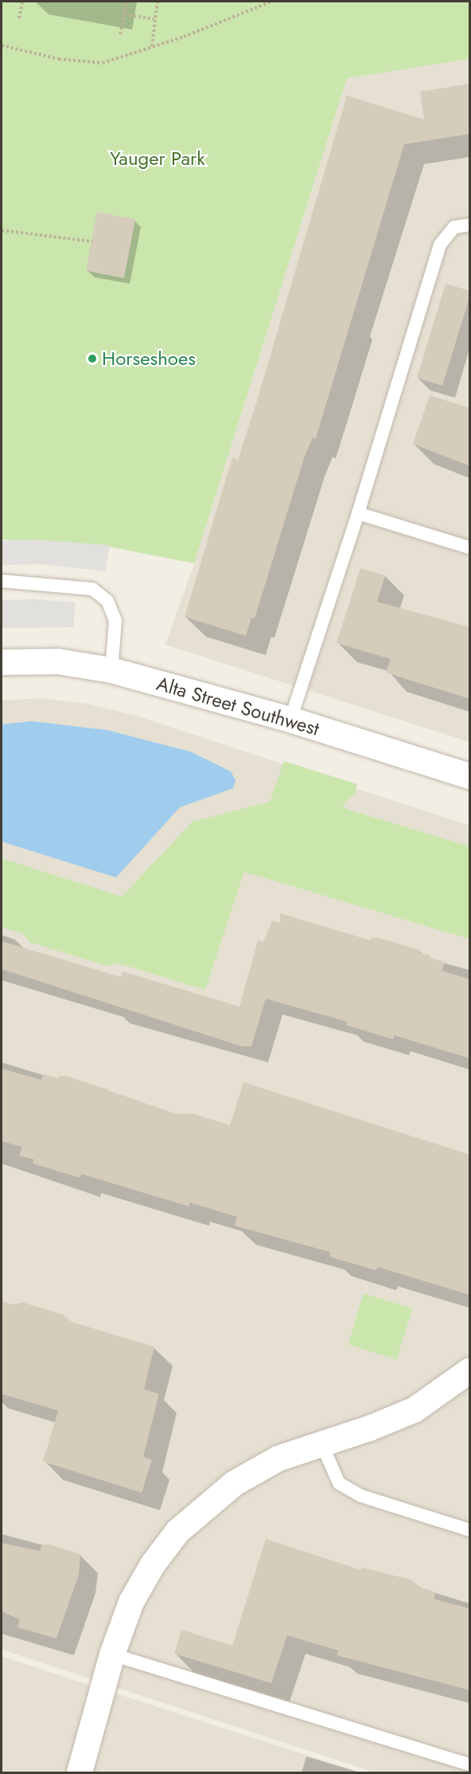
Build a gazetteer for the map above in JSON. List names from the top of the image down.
{
  "streets": {
    "street": ["Alta Street Southwest"]
  },
  "parks": ["Yauger Park"],
  "places": ["Horseshoes"]
}
